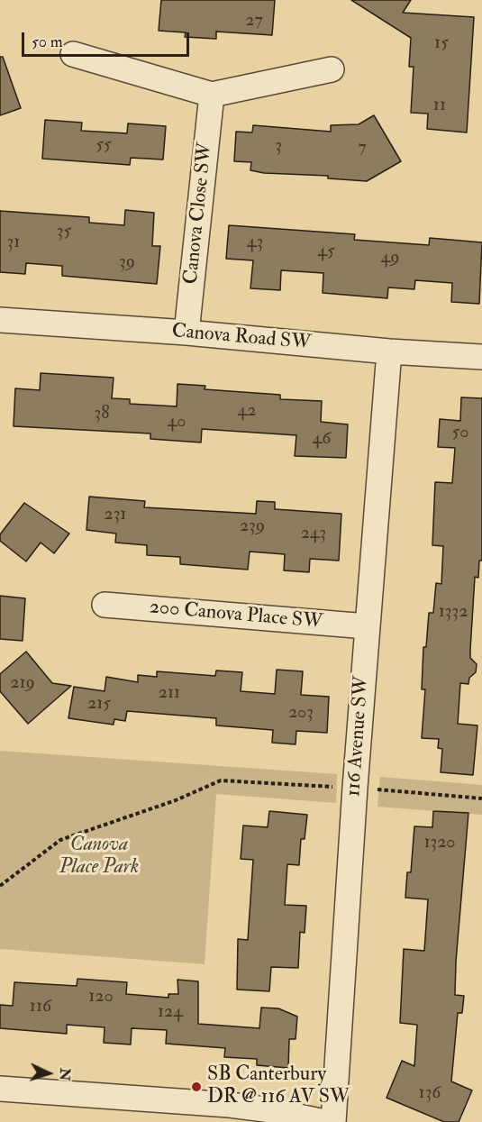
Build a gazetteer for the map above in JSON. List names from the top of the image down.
{
  "streets": {
    "street": [
      "Canova Close SW",
      "Canova Road SW",
      "200 Canova Place SW",
      "116 Avenue SW"
    ]
  },
  "crossings": [
    ["Canova Close SW", "Canova Road SW"],
    ["Canova Road SW", "116 Avenue SW"],
    ["200 Canova Place SW", "116 Avenue SW"]
  ],
  "parks": ["Canova Place Park"],
  "places": ["SB Canterbury DR @ 116 AV SW"],
  "house_numbers": [
    "27",
    "15",
    "11",
    "55",
    "3",
    "7",
    "35",
    "31",
    "43",
    "45",
    "49",
    "39",
    "42",
    "38",
    "40",
    "50",
    "46",
    "231",
    "239",
    "243",
    "1332",
    "219",
    "211",
    "215",
    "203",
    "1320",
    "120",
    "116",
    "124",
    "136"
  ],
  "scale_bar": "50 m",
  "north": "right"
}
